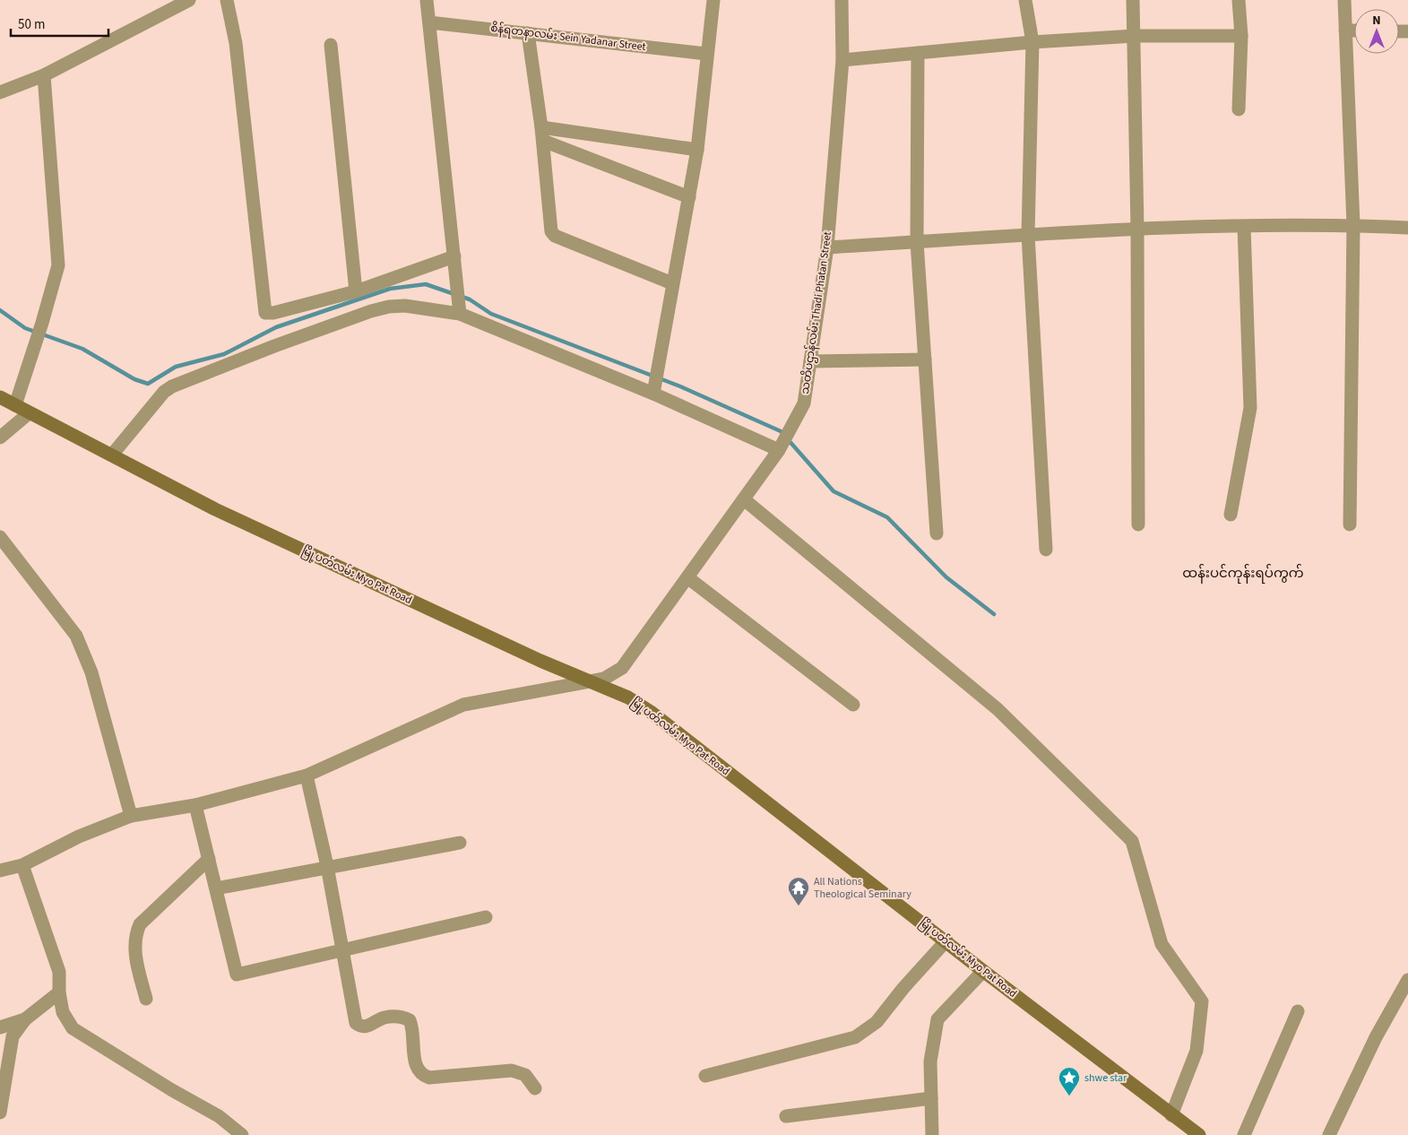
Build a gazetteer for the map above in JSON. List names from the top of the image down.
{
  "streets": {
    "main road": ["မြို့ပတ်လမ်း Myo Pat Road"],
    "street": ["စိန်ရတနာလမ်း Sein Yadanar Street", "သတိပဌာန်လမ်း Thadi Phatan Street"]
  },
  "crossings": [
    ["သတိပဌာန်လမ်း Thadi Phatan Street", "မြို့ပတ်လမ်း Myo Pat Road"]
  ],
  "districts": ["ထန်းပင်ကုန်းရပ်ကွက်"],
  "places": {
    "temple": ["All Nations Theological Seminary"],
    "place": ["shwe star"]
  },
  "scale_bar": "50 m",
  "north": "top"
}
